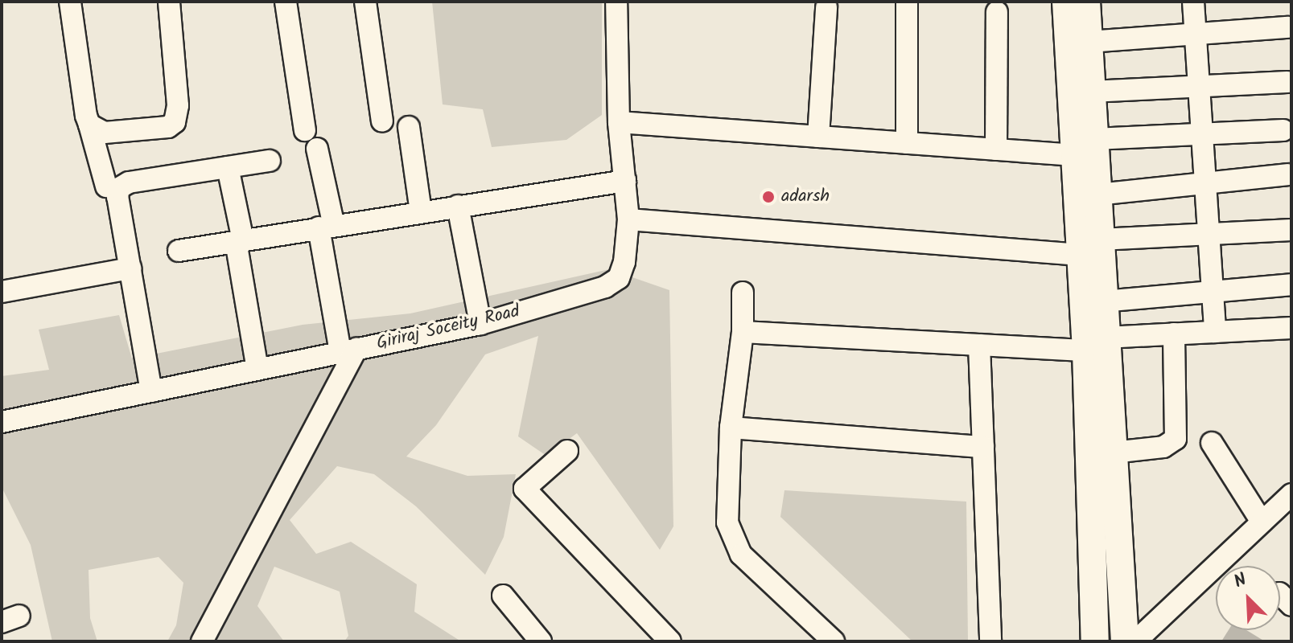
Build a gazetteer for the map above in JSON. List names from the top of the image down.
{
  "streets": {
    "street": ["Giriraj Soceity Road"]
  },
  "places": ["adarsh"],
  "north": "top left"
}
